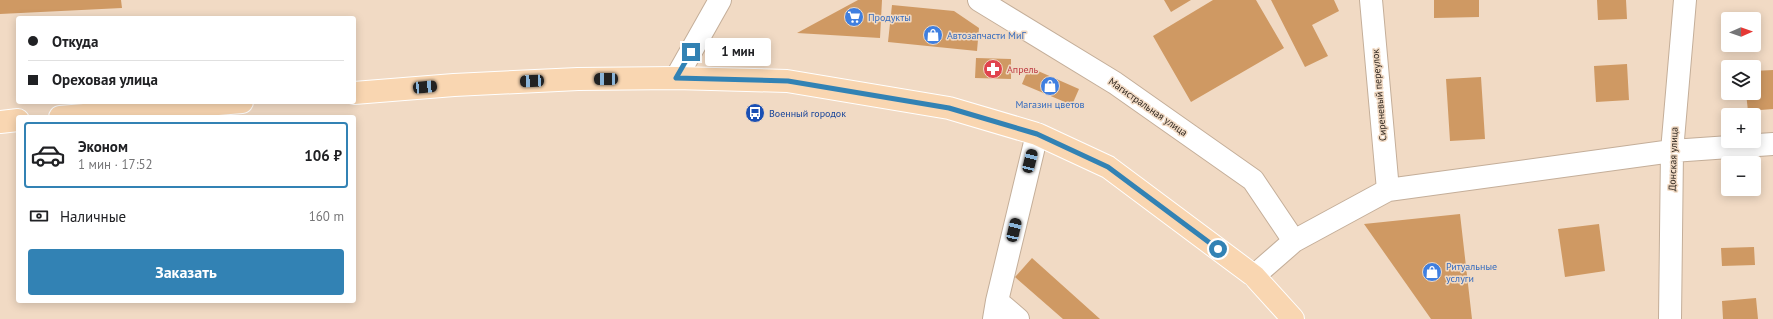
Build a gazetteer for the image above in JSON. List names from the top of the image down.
{
  "streets": {
    "street": ["Сиреневый переулок", "Магистральная улица", "Донская улица"]
  },
  "places": {
    "supermarket": ["Продукты"],
    "shop": ["Автозапчасти МиГ", "Магазин цветов", "Ритуальные услуги"],
    "pharmacy": ["Апрель"],
    "bus stop": ["Военный городок"]
  },
  "north": "right",
  "page": {
    "map_buttons": ["+", "−"],
    "banner": ["Откуда", "Ореховая улица"],
    "bubble": "1 мин",
    "list": [
      {
        "name": "Эконом",
        "note": "1 мин · 17:52",
        "value": "106 ₽"
      }
    ],
    "pay": ["Наличные", "160 m"],
    "buttons": "Заказать"
  }
}
